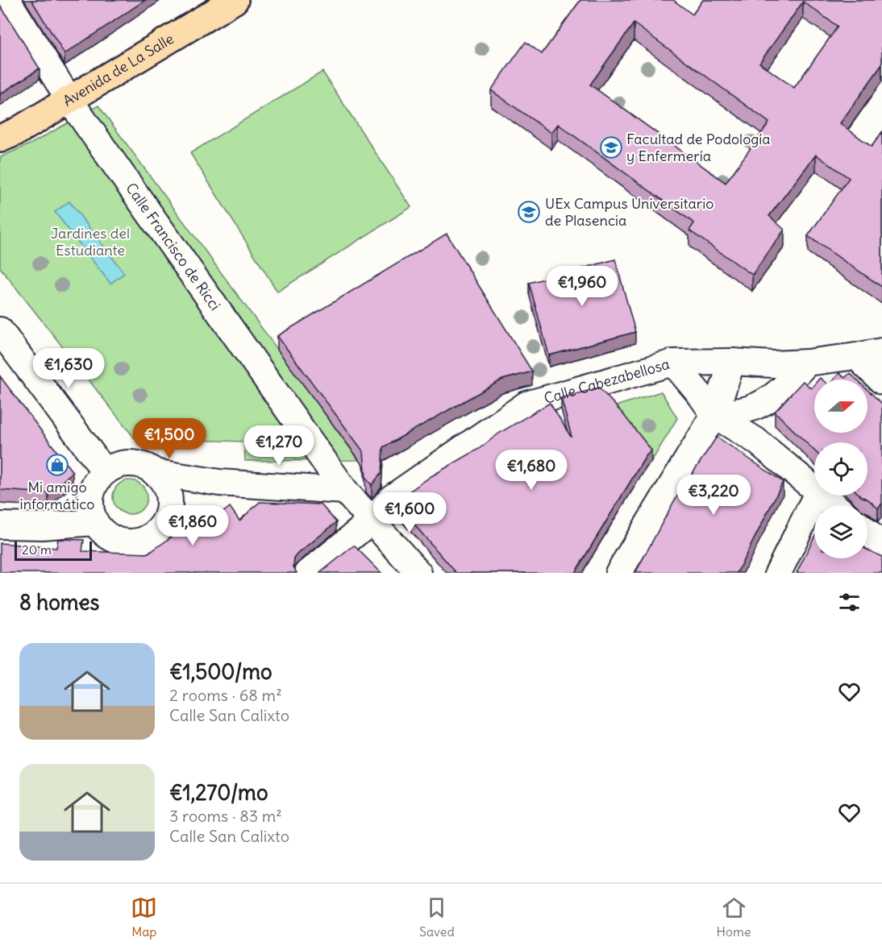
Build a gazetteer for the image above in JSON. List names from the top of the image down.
{
  "streets": {
    "main road": ["Avenida de La Salle"],
    "street": ["Calle Francisco de Ricci", "Calle Cabezabellosa"]
  },
  "crossings": [
    ["Avenida de La Salle", "Calle Francisco de Ricci"],
    ["Calle Francisco de Ricci", "Calle Cabezabellosa"]
  ],
  "parks": ["Jardines del Estudiante"],
  "places": {
    "school or university": ["Facultad de Podología y Enfermería", "UEx Campus Universitario de Plasencia"],
    "shop": ["Mi amigo informático"]
  },
  "scale_bar": "20 m",
  "north": "right",
  "page": {
    "price": [
      "€1,960",
      "€1,630",
      "€1,500",
      "€1,270",
      "€1,680",
      "€3,220",
      "€1,600",
      "€1,860"
    ],
    "scale": "20 m",
    "heading": "8 homes",
    "list": [
      {
        "name": "€1,500/mo",
        "note": "2 rooms · 68 m² · Calle San Calixto"
      },
      {
        "name": "€1,270/mo",
        "note": "3 rooms · 83 m² · Calle San Calixto"
      }
    ],
    "tabs": ["Map", "Saved", "Home"]
  }
}
